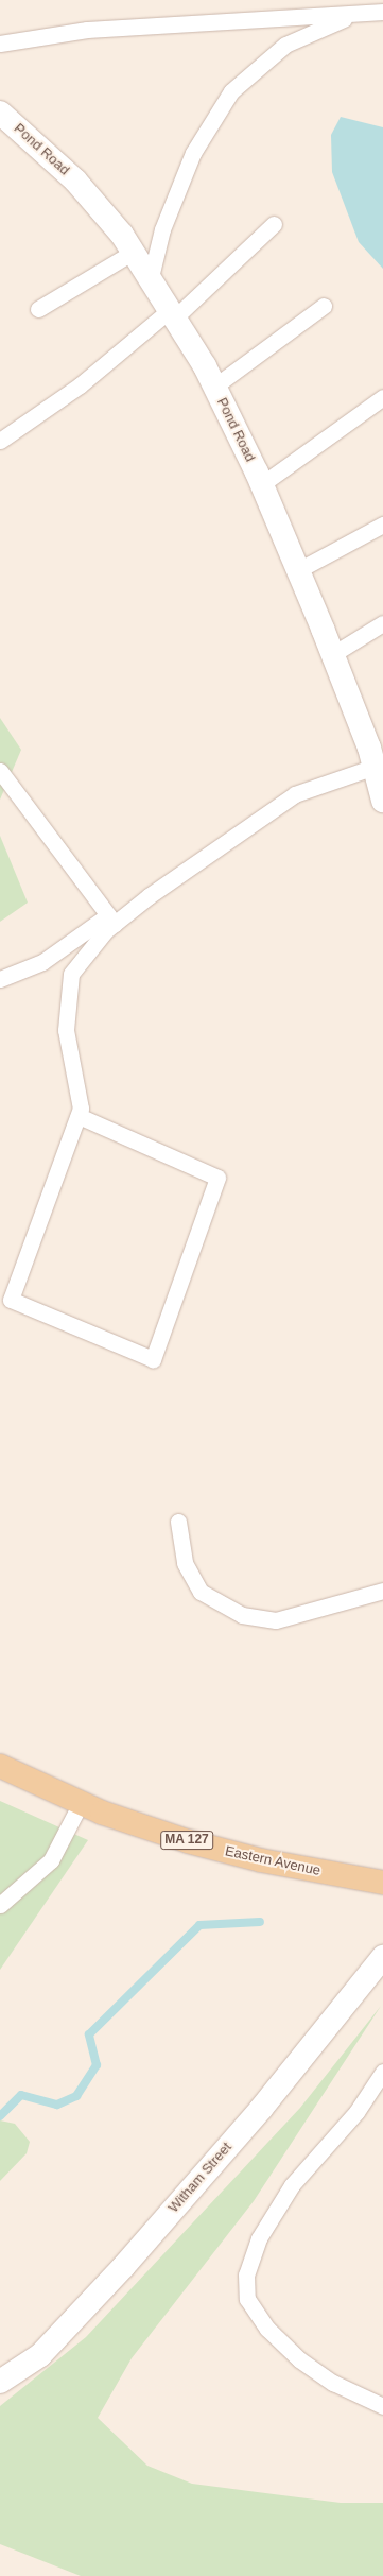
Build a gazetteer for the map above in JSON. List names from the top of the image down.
{
  "streets": {
    "main road": ["MA 127", "Eastern Avenue"],
    "street": ["Pond Road", "Witham Street"]
  }
}
